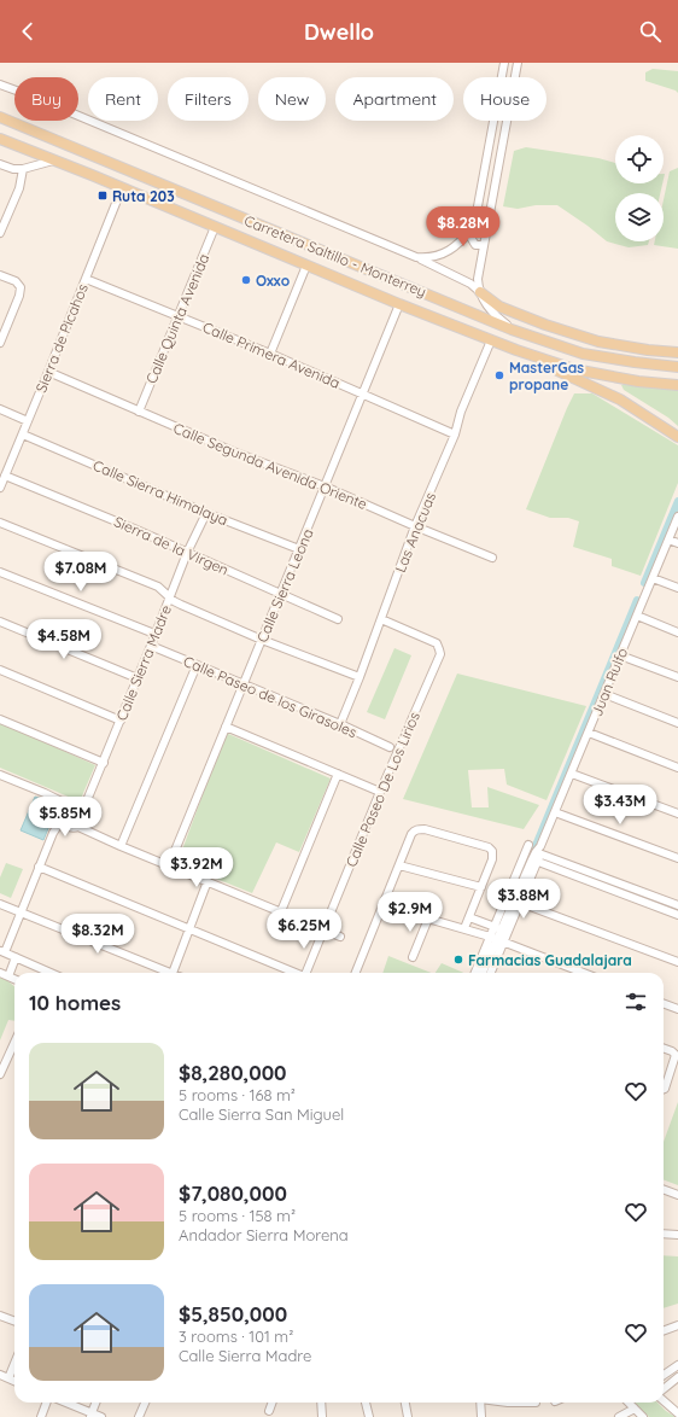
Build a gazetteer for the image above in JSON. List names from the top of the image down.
{
  "streets": {
    "main road": ["Carretera Saltillo - Monterrey"],
    "street": [
      "Calle Quinta Avenida",
      "Sierra de Picahos",
      "Calle Primera Avenida",
      "Calle Segunda Avenida Oriente",
      "Calle Sierra Himalaya",
      "Las Anacuas",
      "Sierra de la Virgen",
      "Calle Sierra Leona",
      "Calle Sierra Madre",
      "Juan Rulfo",
      "Calle Paseo de los Girasoles",
      "Calle Paseo De Los Lirios"
    ]
  },
  "crossings": [
    ["Carretera Saltillo - Monterrey", "Calle Quinta Avenida"],
    ["Carretera Saltillo - Monterrey", "Sierra de Picahos"],
    ["Carretera Saltillo - Monterrey", "Las Anacuas"],
    ["Carretera Saltillo - Monterrey", "Calle Sierra Leona"],
    ["Calle Quinta Avenida", "Calle Primera Avenida"],
    ["Calle Quinta Avenida", "Calle Segunda Avenida Oriente"],
    ["Sierra de Picahos", "Calle Primera Avenida"],
    ["Sierra de Picahos", "Calle Segunda Avenida Oriente"],
    ["Sierra de Picahos", "Calle Sierra Himalaya"],
    ["Sierra de Picahos", "Sierra de la Virgen"],
    ["Calle Primera Avenida", "Las Anacuas"],
    ["Calle Primera Avenida", "Calle Sierra Leona"],
    ["Calle Segunda Avenida Oriente", "Las Anacuas"],
    ["Calle Segunda Avenida Oriente", "Calle Sierra Leona"],
    ["Calle Sierra Himalaya", "Calle Sierra Leona"],
    ["Calle Sierra Himalaya", "Calle Sierra Madre"],
    ["Las Anacuas", "Calle Paseo de los Girasoles"],
    ["Las Anacuas", "Calle Paseo De Los Lirios"],
    ["Sierra de la Virgen", "Calle Sierra Leona"],
    ["Sierra de la Virgen", "Calle Sierra Madre"],
    ["Calle Sierra Leona", "Calle Paseo de los Girasoles"],
    ["Calle Sierra Madre", "Calle Paseo de los Girasoles"]
  ],
  "places": {
    "transit": ["Ruta 203"],
    "other": ["Oxxo", "MasterGas propane", "Farmacias Guadalajara"]
  },
  "page": {
    "header": "Dwello",
    "chip": [
      "Buy",
      "Rent",
      "Filters",
      "New",
      "Apartment",
      "House"
    ],
    "price": [
      "$8.28M",
      "$7.08M",
      "$4.58M",
      "$3.43M",
      "$5.85M",
      "$3.92M",
      "$3.88M",
      "$2.9M",
      "$6.25M",
      "$8.32M"
    ],
    "heading": "10 homes",
    "list": [
      {
        "name": "$8,280,000",
        "note": "5 rooms · 168 m² · Calle Sierra San Miguel"
      },
      {
        "name": "$7,080,000",
        "note": "5 rooms · 158 m² · Andador Sierra Morena"
      },
      {
        "name": "$5,850,000",
        "note": "3 rooms · 101 m² · Calle Sierra Madre"
      }
    ]
  }
}
